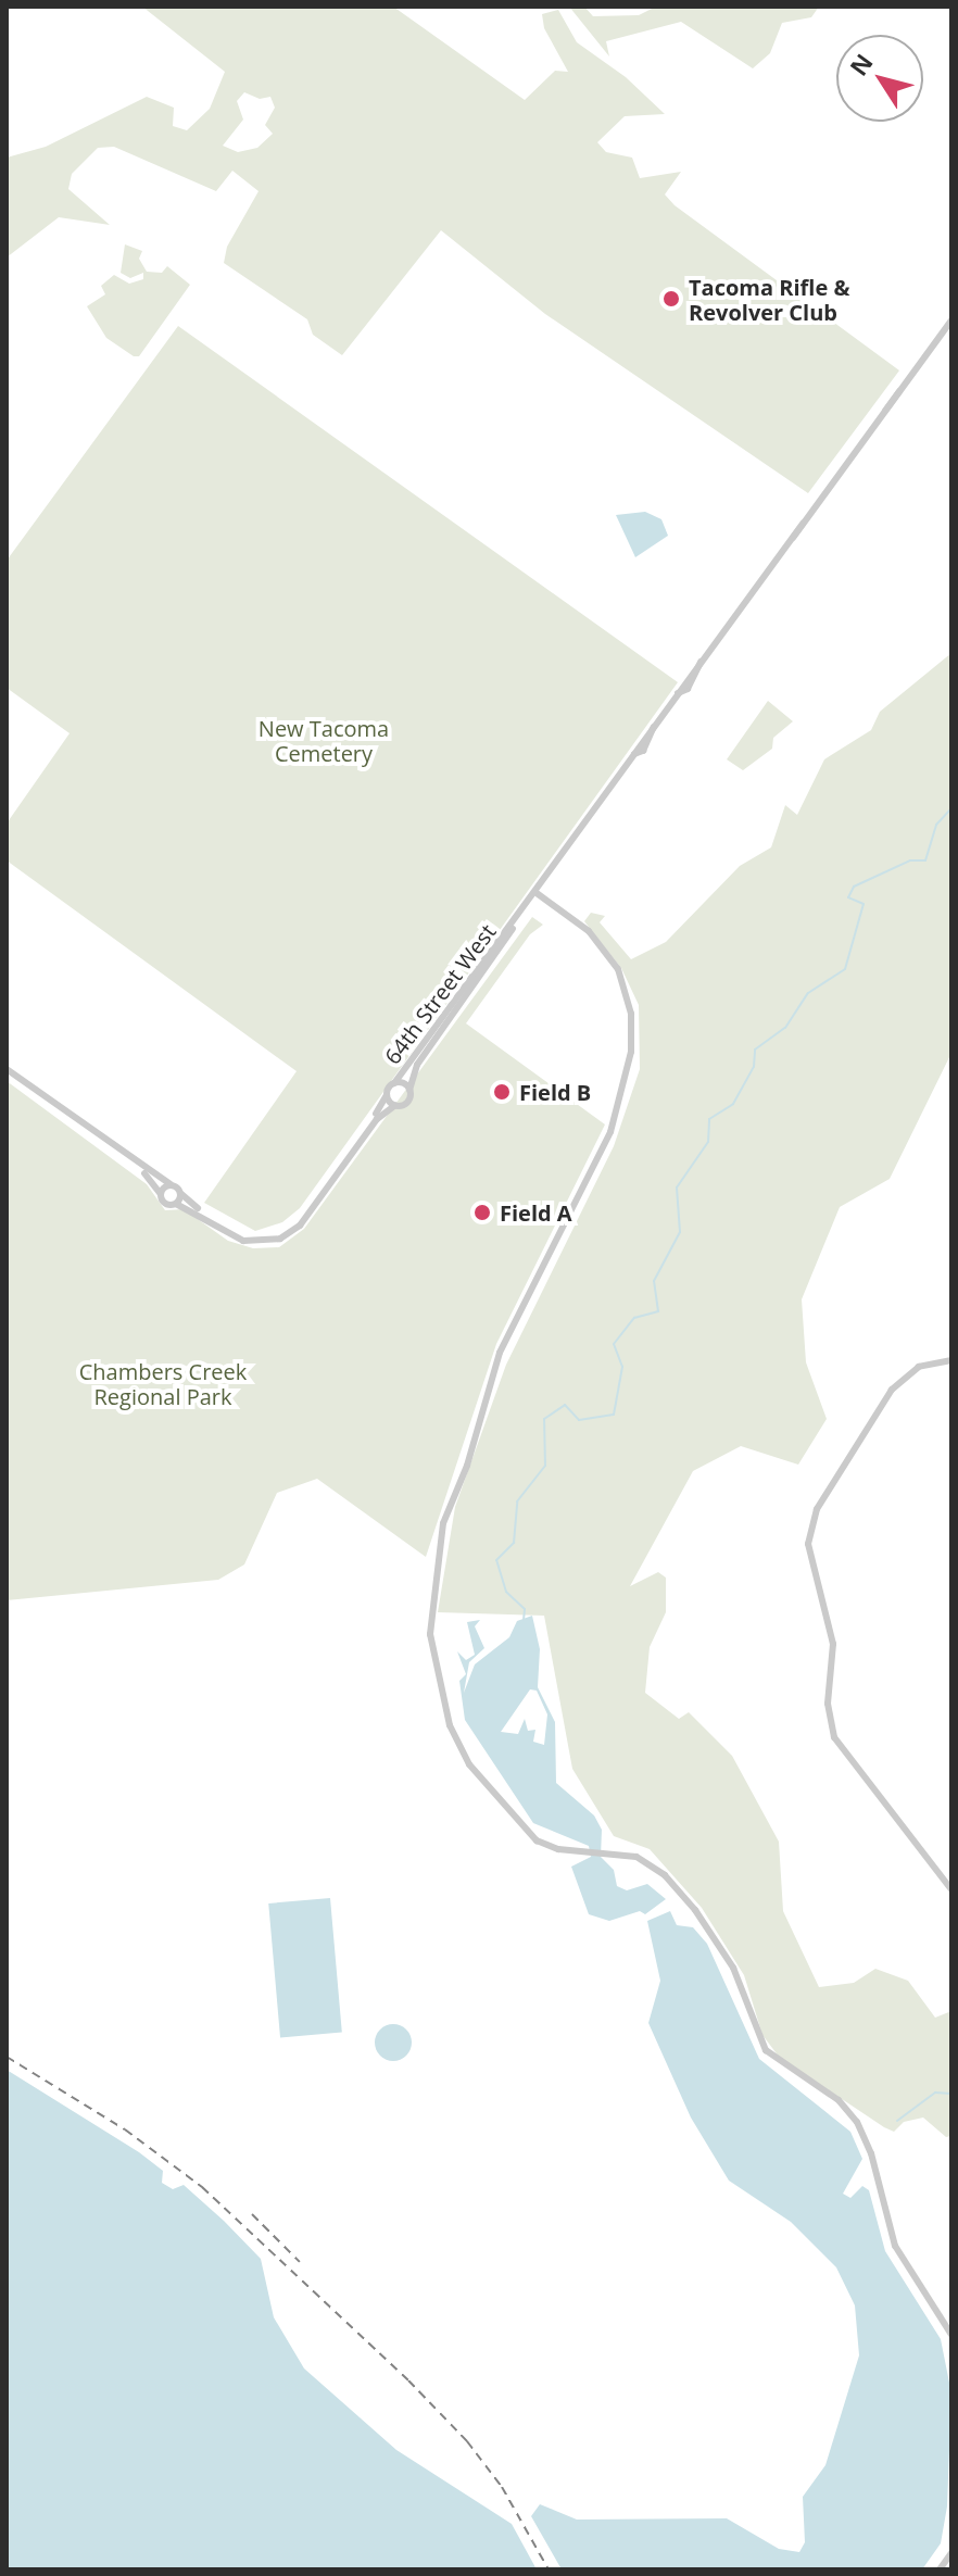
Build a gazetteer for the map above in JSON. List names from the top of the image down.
{
  "streets": {
    "street": ["64th Street West"]
  },
  "parks": ["New Tacoma Cemetery", "Chambers Creek Regional Park"],
  "places": ["Tacoma Rifle & Revolver Club", "Field B", "Field A"],
  "north": "top left"
}
